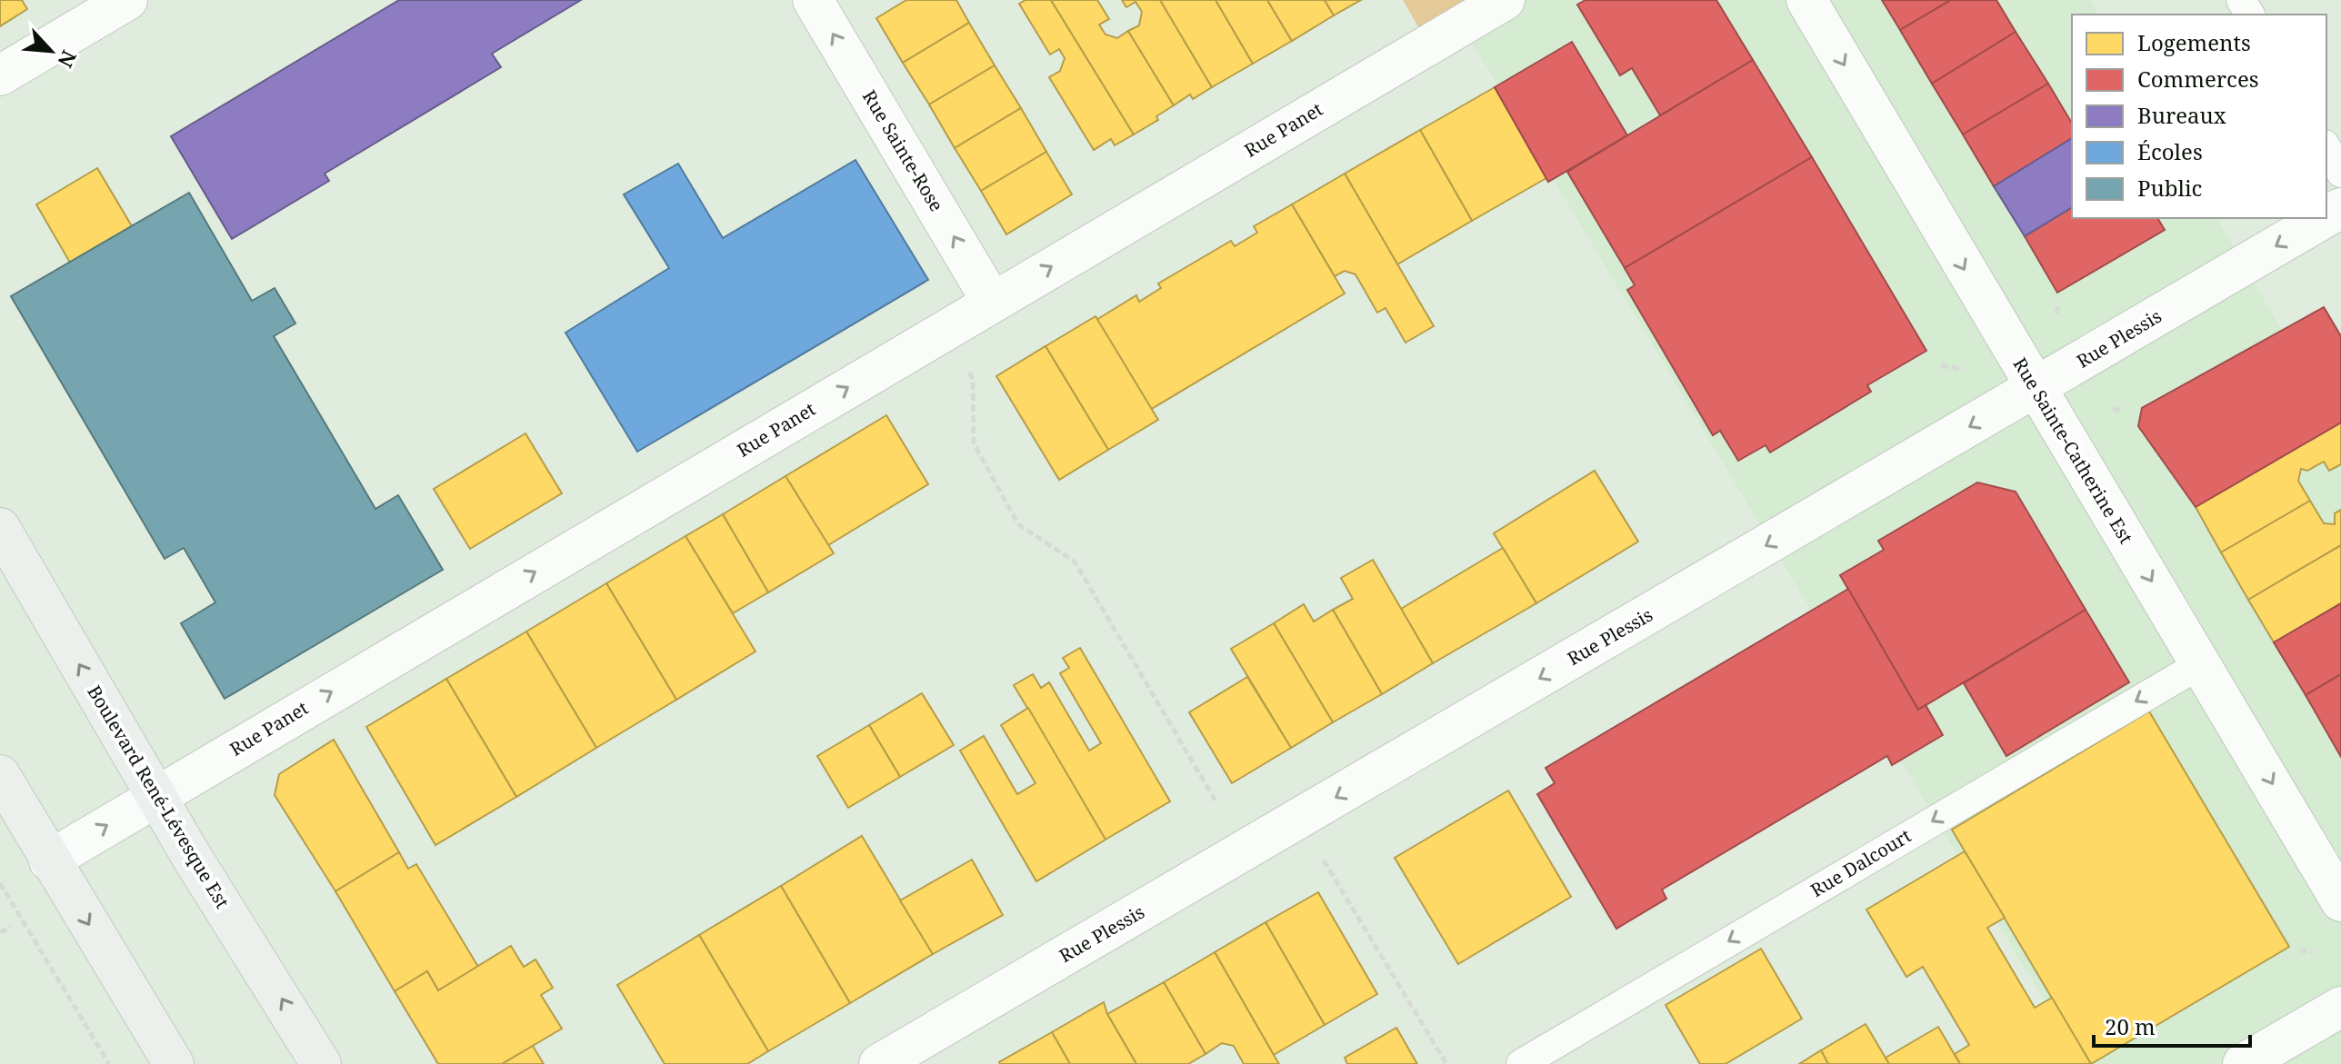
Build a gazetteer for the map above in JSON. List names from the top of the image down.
{
  "streets": {
    "main road": ["Boulevard René-Lévesque Est"],
    "street": [
      "Rue Panet",
      "Rue Sainte-Rose",
      "Rue Plessis",
      "Rue Sainte-Catherine Est"
    ],
    "lane": ["Rue Dalcourt"]
  },
  "crossings": [
    ["Rue Panet", "Rue Sainte-Rose"],
    ["Rue Panet", "Boulevard René-Lévesque Est"],
    ["Rue Plessis", "Rue Sainte-Catherine Est"],
    ["Rue Sainte-Catherine Est", "Rue Dalcourt"]
  ],
  "one_way": [
    "Rue Panet",
    "Rue Sainte-Rose",
    "Rue Plessis",
    "Rue Sainte-Catherine Est",
    "Rue Dalcourt"
  ],
  "legend": [
    "Logements",
    "Commerces",
    "Bureaux",
    "Écoles",
    "Public"
  ],
  "scale_bar": "20 m",
  "north": "bottom right"
}
